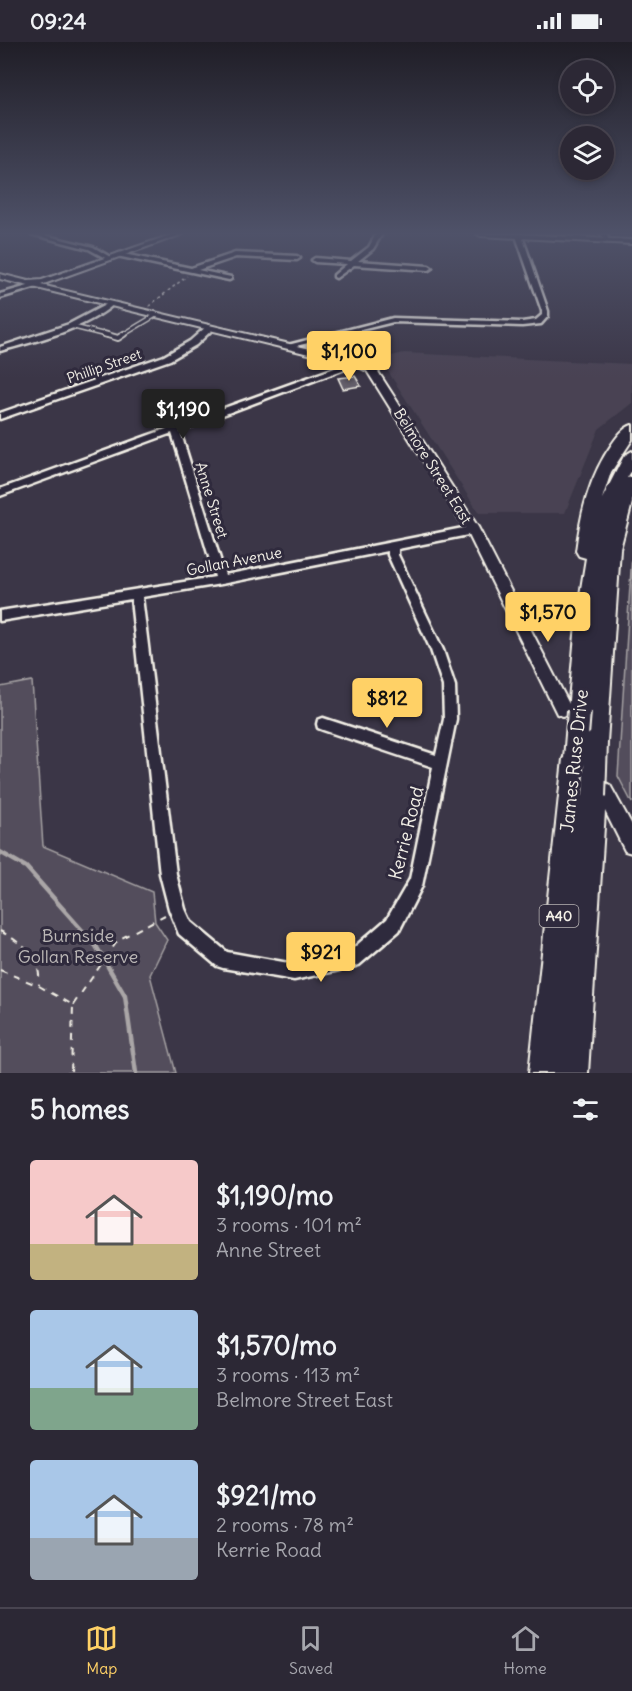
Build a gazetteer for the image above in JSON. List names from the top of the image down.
{
  "streets": {
    "highway": ["James Ruse Drive", "A40"],
    "street": [
      "Phillip Street",
      "Belmore Street East",
      "Anne Street",
      "Gollan Avenue",
      "Kerrie Road"
    ]
  },
  "crossings": [
    ["Phillip Street", "Belmore Street East"],
    ["Belmore Street East", "Gollan Avenue"],
    ["Belmore Street East", "James Ruse Drive"],
    ["Anne Street", "Gollan Avenue"],
    ["Gollan Avenue", "Kerrie Road"]
  ],
  "parks": ["Burnside Gollan Reserve"],
  "page": {
    "status": "09:24",
    "price": [
      "$1,100",
      "$1,190",
      "$1,570",
      "$812",
      "$921"
    ],
    "heading": "5 homes",
    "list": [
      {
        "name": "$1,190/mo",
        "note": "3 rooms · 101 m² · Anne Street"
      },
      {
        "name": "$1,570/mo",
        "note": "3 rooms · 113 m² · Belmore Street East"
      },
      {
        "name": "$921/mo",
        "note": "2 rooms · 78 m² · Kerrie Road"
      }
    ],
    "tabs": ["Map", "Saved", "Home"]
  }
}
